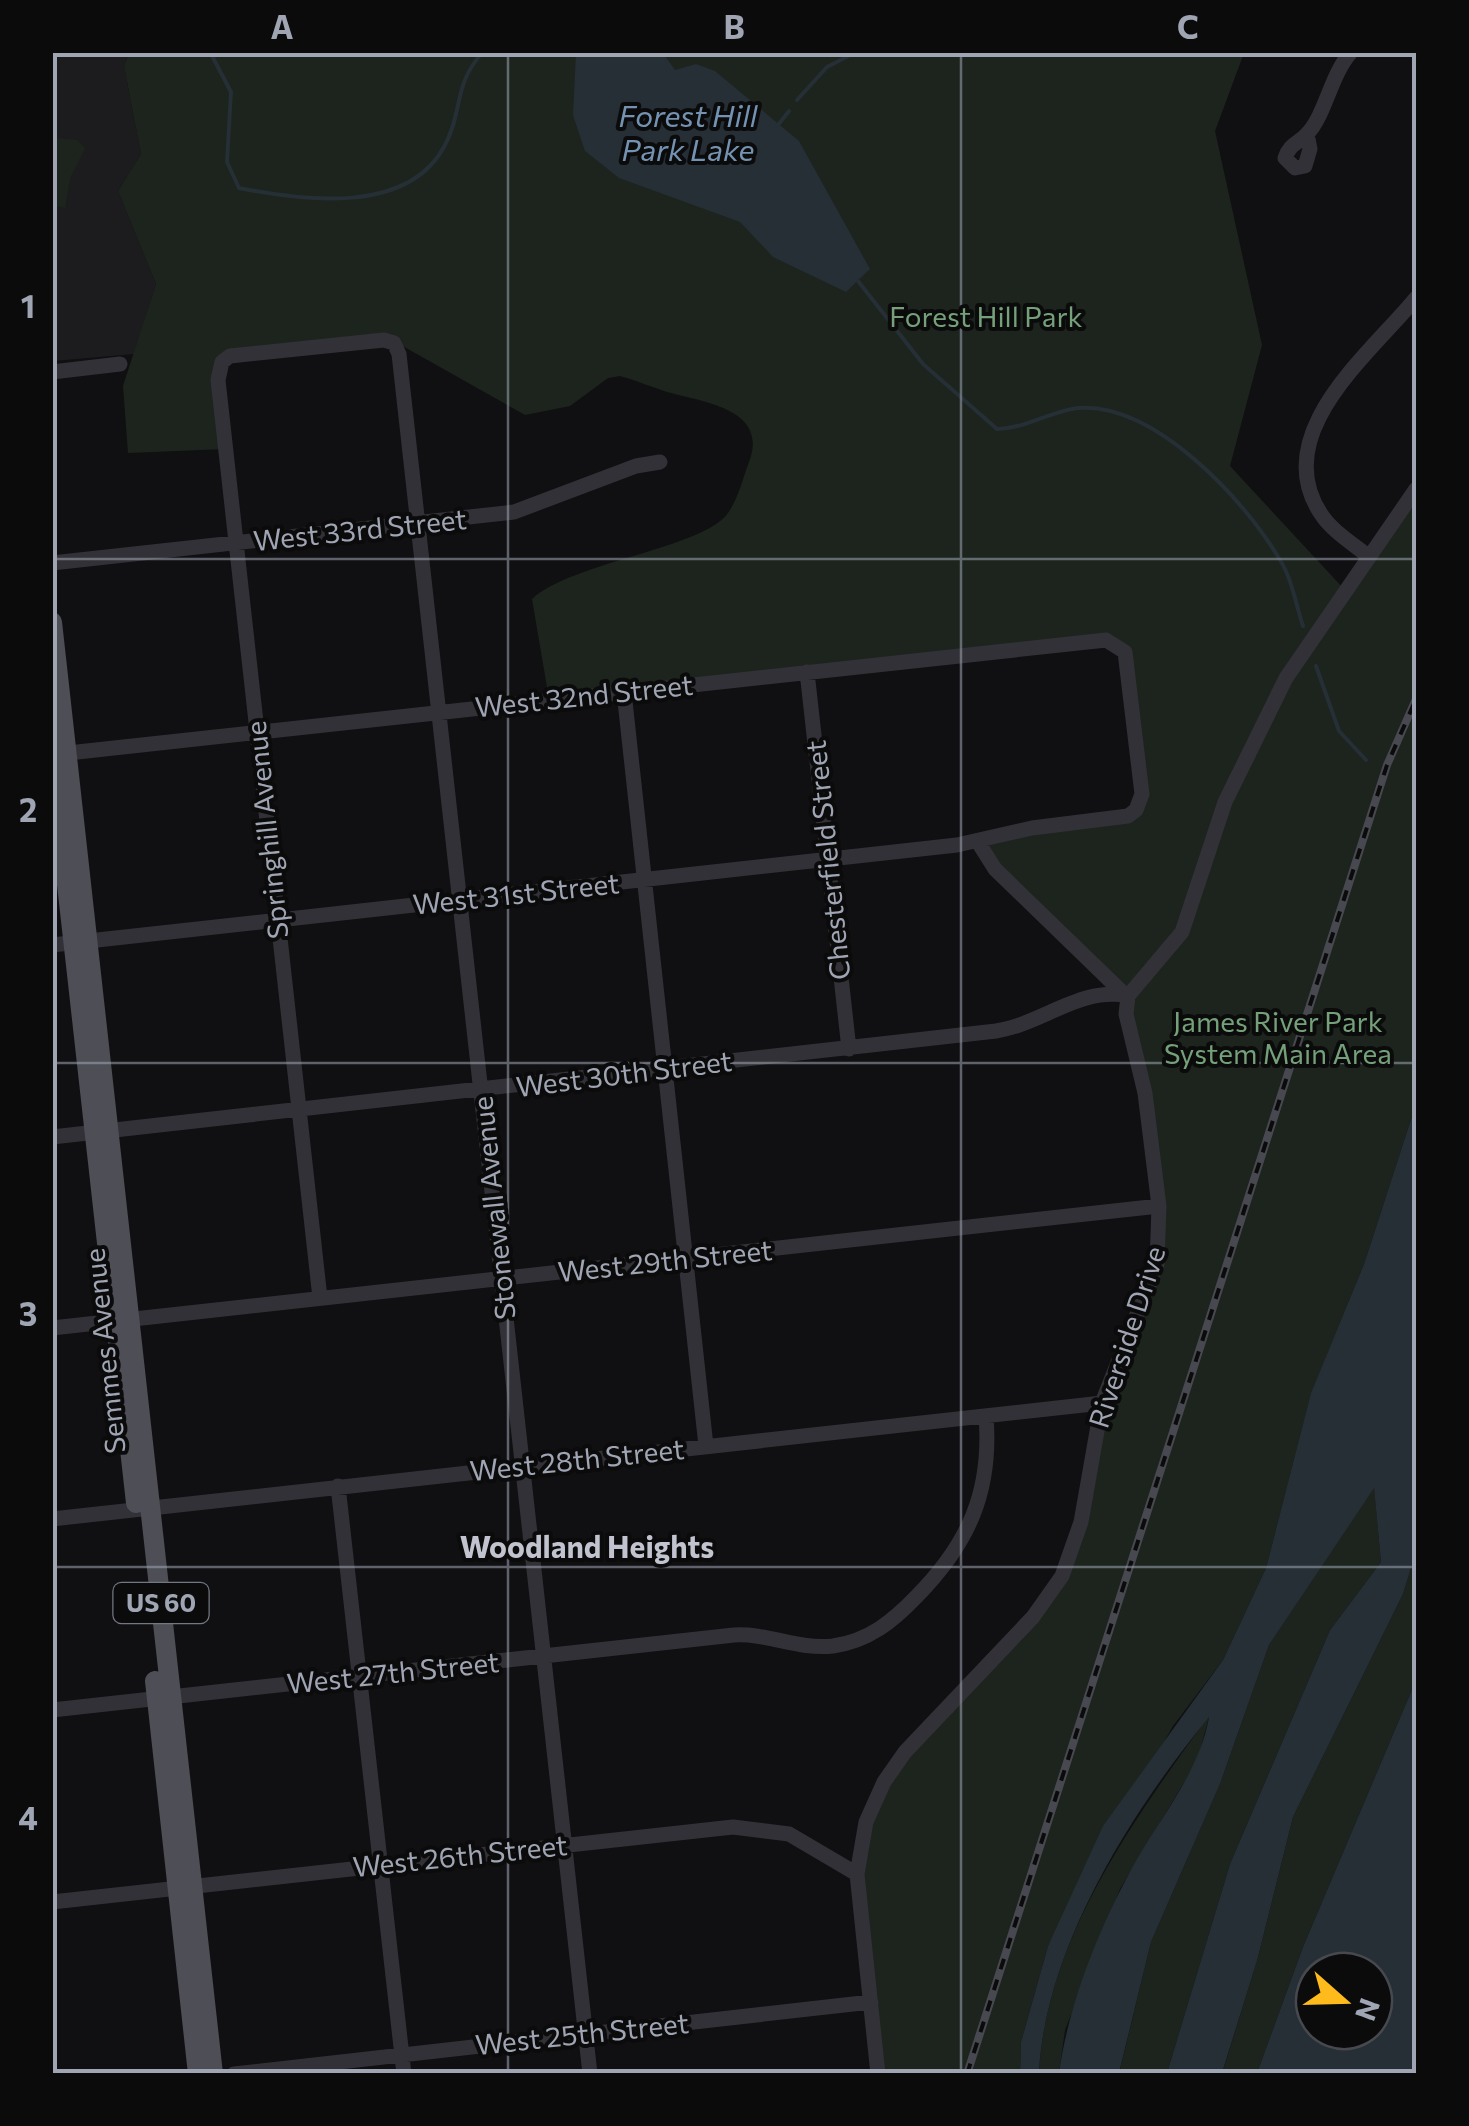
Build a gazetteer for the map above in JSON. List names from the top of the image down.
{
  "streets": {
    "main road": ["Semmes Avenue", "US 60"],
    "street": [
      "West 33rd Street",
      "West 32nd Street",
      "Springhill Avenue",
      "Chesterfield Street",
      "West 31st Street",
      "West 30th Street",
      "Stonewall Avenue",
      "West 29th Street",
      "Riverside Drive",
      "West 28th Street",
      "West 27th Street",
      "West 26th Street",
      "West 25th Street"
    ]
  },
  "crossings": [
    ["West 33rd Street", "Springhill Avenue"],
    ["West 33rd Street", "Stonewall Avenue"],
    ["West 32nd Street", "Springhill Avenue"],
    ["West 32nd Street", "Chesterfield Street"],
    ["West 32nd Street", "West 31st Street"],
    ["West 32nd Street", "Stonewall Avenue"],
    ["West 32nd Street", "Semmes Avenue"],
    ["Springhill Avenue", "West 31st Street"],
    ["Springhill Avenue", "West 30th Street"],
    ["Springhill Avenue", "Stonewall Avenue"],
    ["Springhill Avenue", "West 29th Street"],
    ["Chesterfield Street", "West 31st Street"],
    ["Chesterfield Street", "West 30th Street"],
    ["West 31st Street", "Stonewall Avenue"],
    ["West 31st Street", "Semmes Avenue"],
    ["West 30th Street", "Stonewall Avenue"],
    ["West 30th Street", "Riverside Drive"],
    ["West 30th Street", "Semmes Avenue"],
    ["Stonewall Avenue", "West 29th Street"],
    ["Stonewall Avenue", "West 28th Street"],
    ["Stonewall Avenue", "West 27th Street"],
    ["Stonewall Avenue", "West 26th Street"],
    ["Stonewall Avenue", "West 25th Street"],
    ["West 29th Street", "Riverside Drive"],
    ["West 29th Street", "Semmes Avenue"],
    ["Riverside Drive", "West 28th Street"],
    ["Riverside Drive", "West 26th Street"],
    ["Riverside Drive", "West 25th Street"],
    ["Semmes Avenue", "West 28th Street"],
    ["Semmes Avenue", "West 27th Street"],
    ["Semmes Avenue", "West 26th Street"],
    ["West 28th Street", "West 27th Street"]
  ],
  "districts": ["Woodland Heights"],
  "water": ["Forest Hill Park Lake"],
  "parks": ["Forest Hill Park", "James River Park System Main Area"],
  "north": "right",
  "grid": {
    "columns": ["A", "B", "C"],
    "rows": [
      "1",
      "2",
      "3",
      "4"
    ]
  }
}
